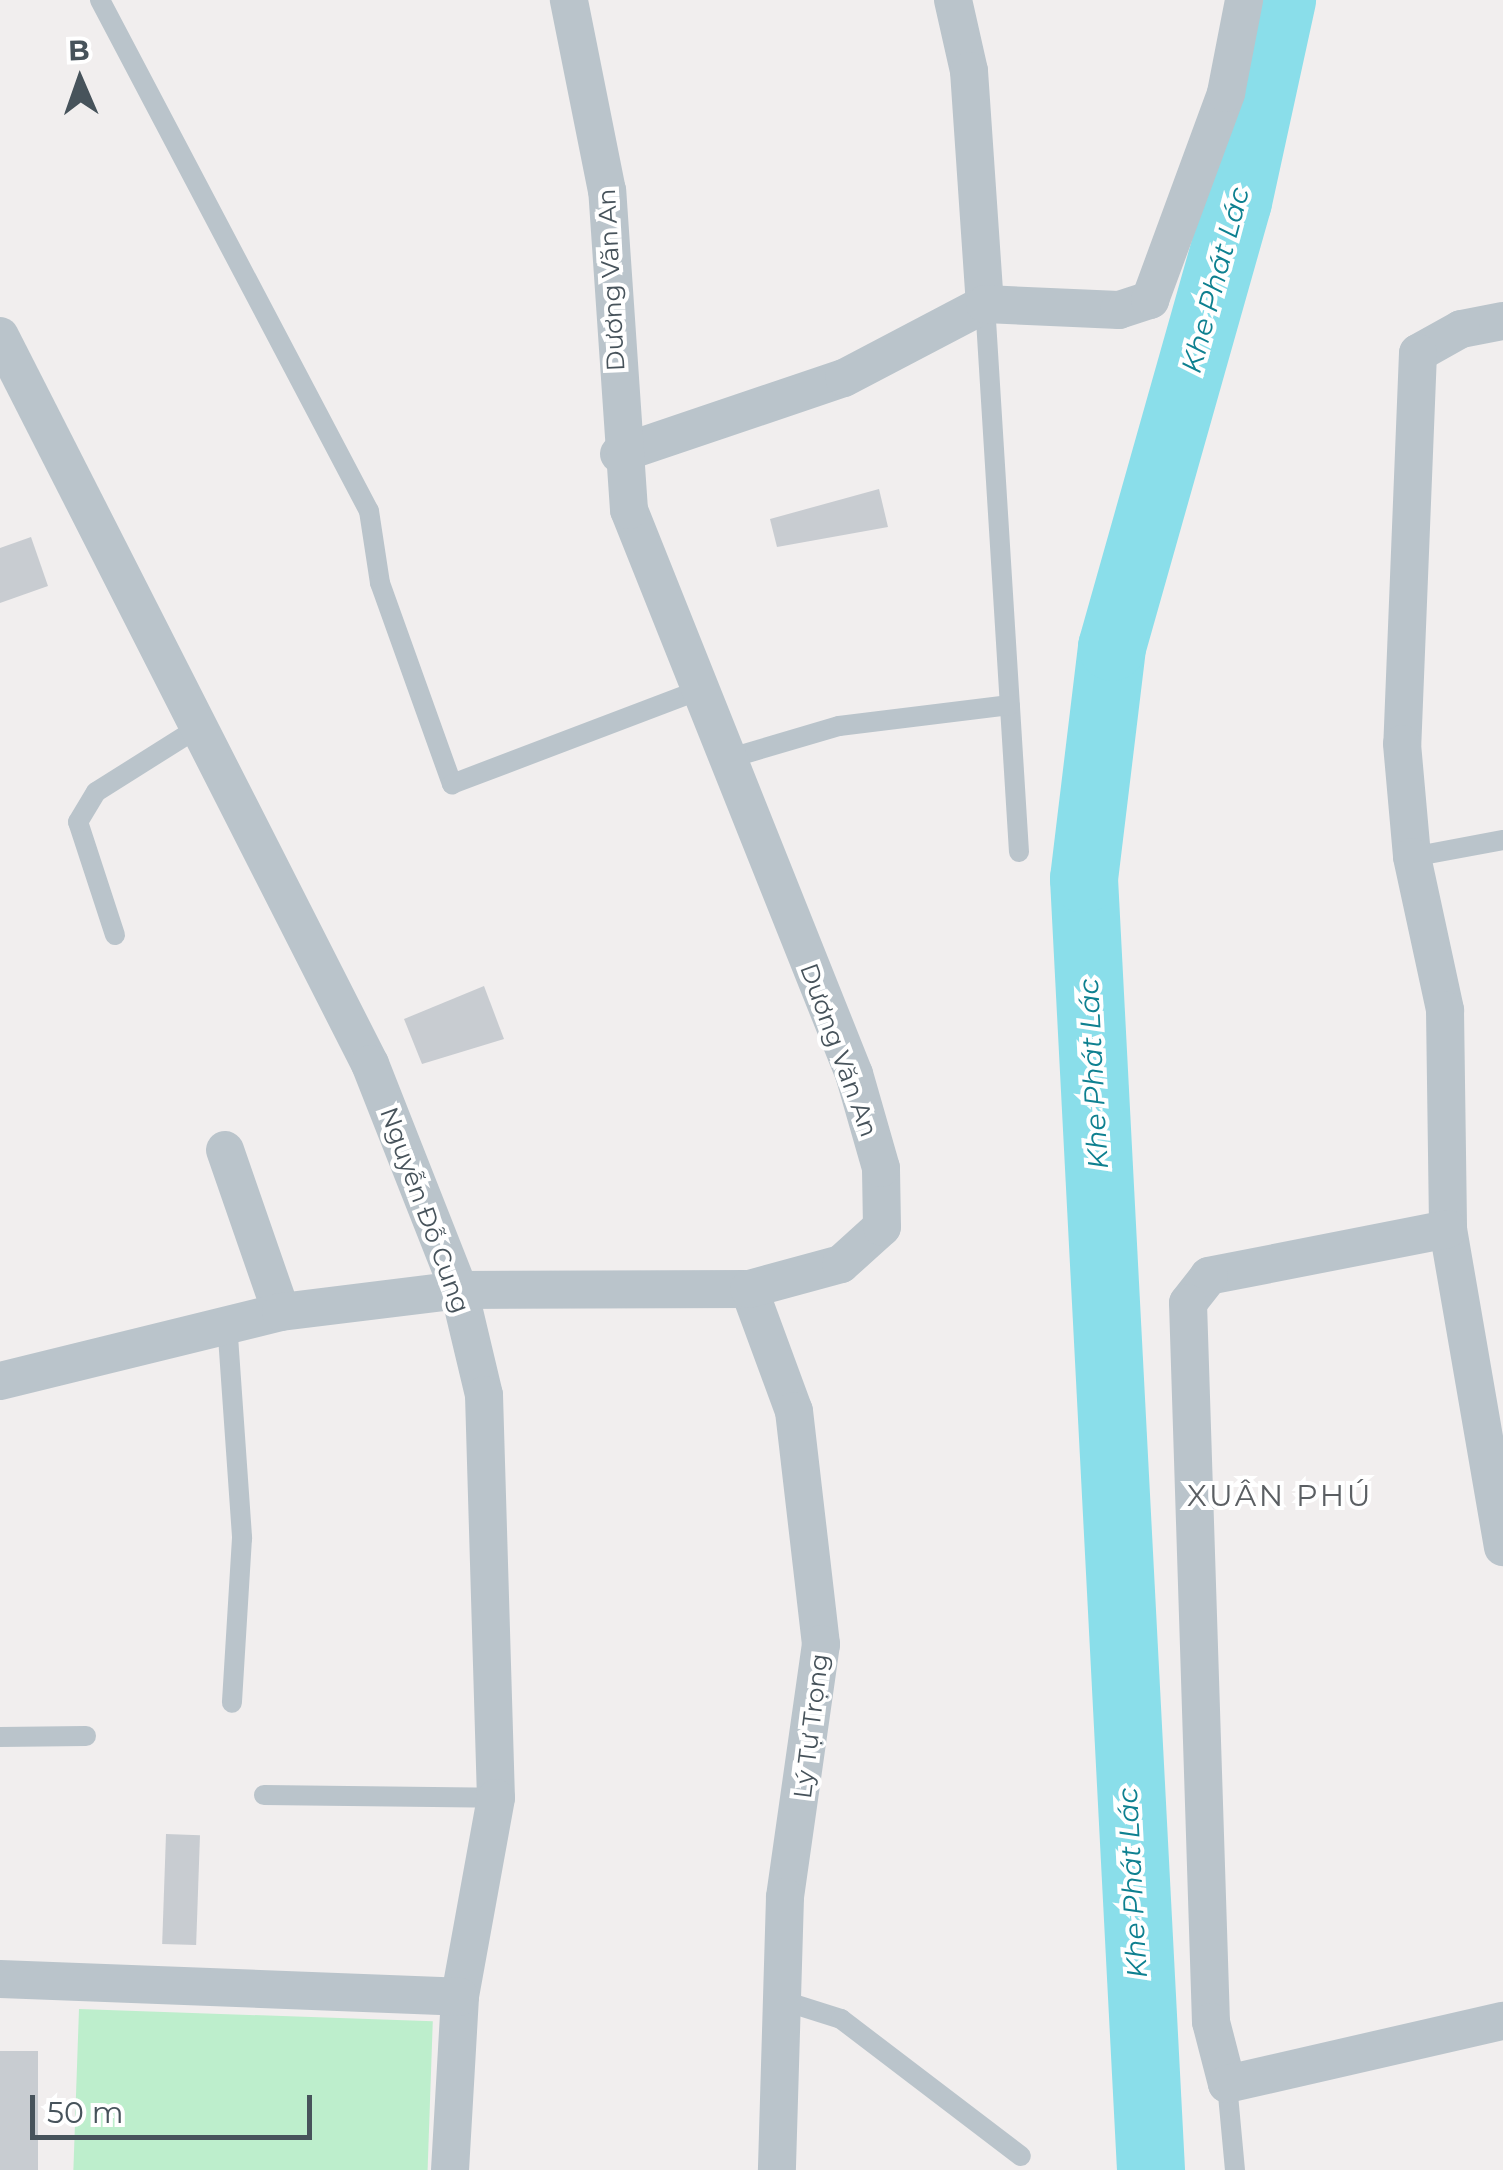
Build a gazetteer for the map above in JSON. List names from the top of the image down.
{
  "streets": {
    "street": ["Dương Văn An", "Nguyễn Đỗ Cung", "Lý Tự Trọng"]
  },
  "crossings": [
    ["Dương Văn An", "Nguyễn Đỗ Cung"],
    ["Dương Văn An", "Lý Tự Trọng"]
  ],
  "districts": ["XUÂN PHÚ"],
  "water": ["Khe Phát Lác"],
  "scale_bar": "50 m",
  "north": "top"
}
